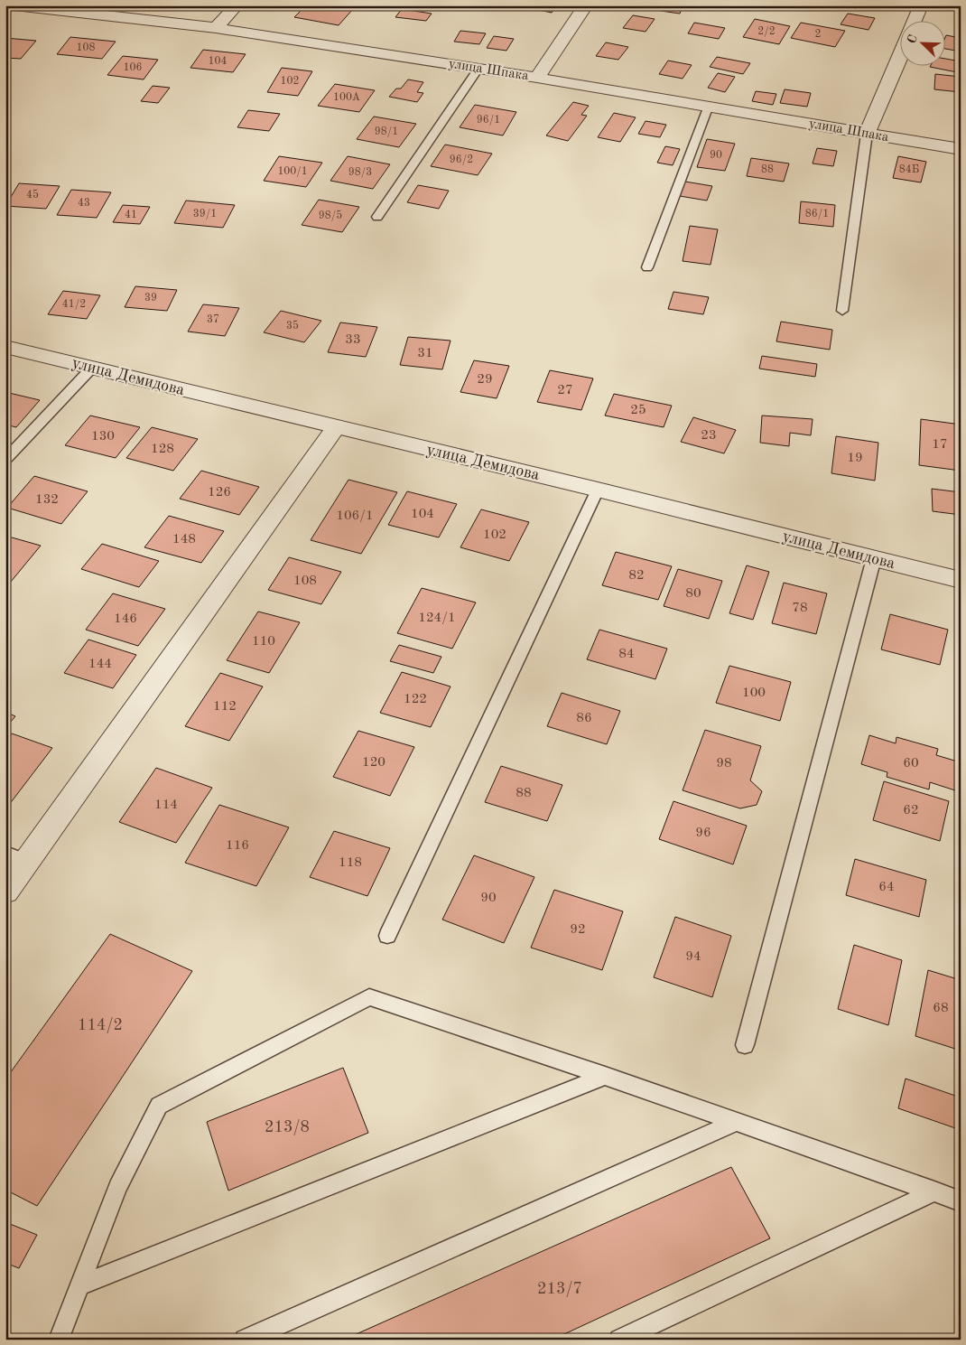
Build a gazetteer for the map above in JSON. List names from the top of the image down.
{
  "streets": {
    "street": ["улица Шпака", "улица Демидова"]
  },
  "house_numbers": [
    "2/2",
    "2",
    "108",
    "104",
    "106",
    "102",
    "100А",
    "96/1",
    "98/1",
    "90",
    "96/2",
    "88",
    "84Б",
    "100/1",
    "98/3",
    "45",
    "43",
    "39/1",
    "86/1",
    "41",
    "98/5",
    "39",
    "41/2",
    "37",
    "35",
    "33",
    "31",
    "29",
    "27",
    "25",
    "23",
    "130",
    "17",
    "128",
    "19",
    "126",
    "132",
    "104",
    "106/1",
    "102",
    "148",
    "82",
    "108",
    "80",
    "78",
    "124/1",
    "146",
    "110",
    "84",
    "144",
    "100",
    "122",
    "112",
    "86",
    "120",
    "98",
    "60",
    "88",
    "114",
    "62",
    "96",
    "116",
    "118",
    "64",
    "90",
    "92",
    "94",
    "68",
    "114/2",
    "213/8",
    "213/7"
  ],
  "north": "top left"
}
